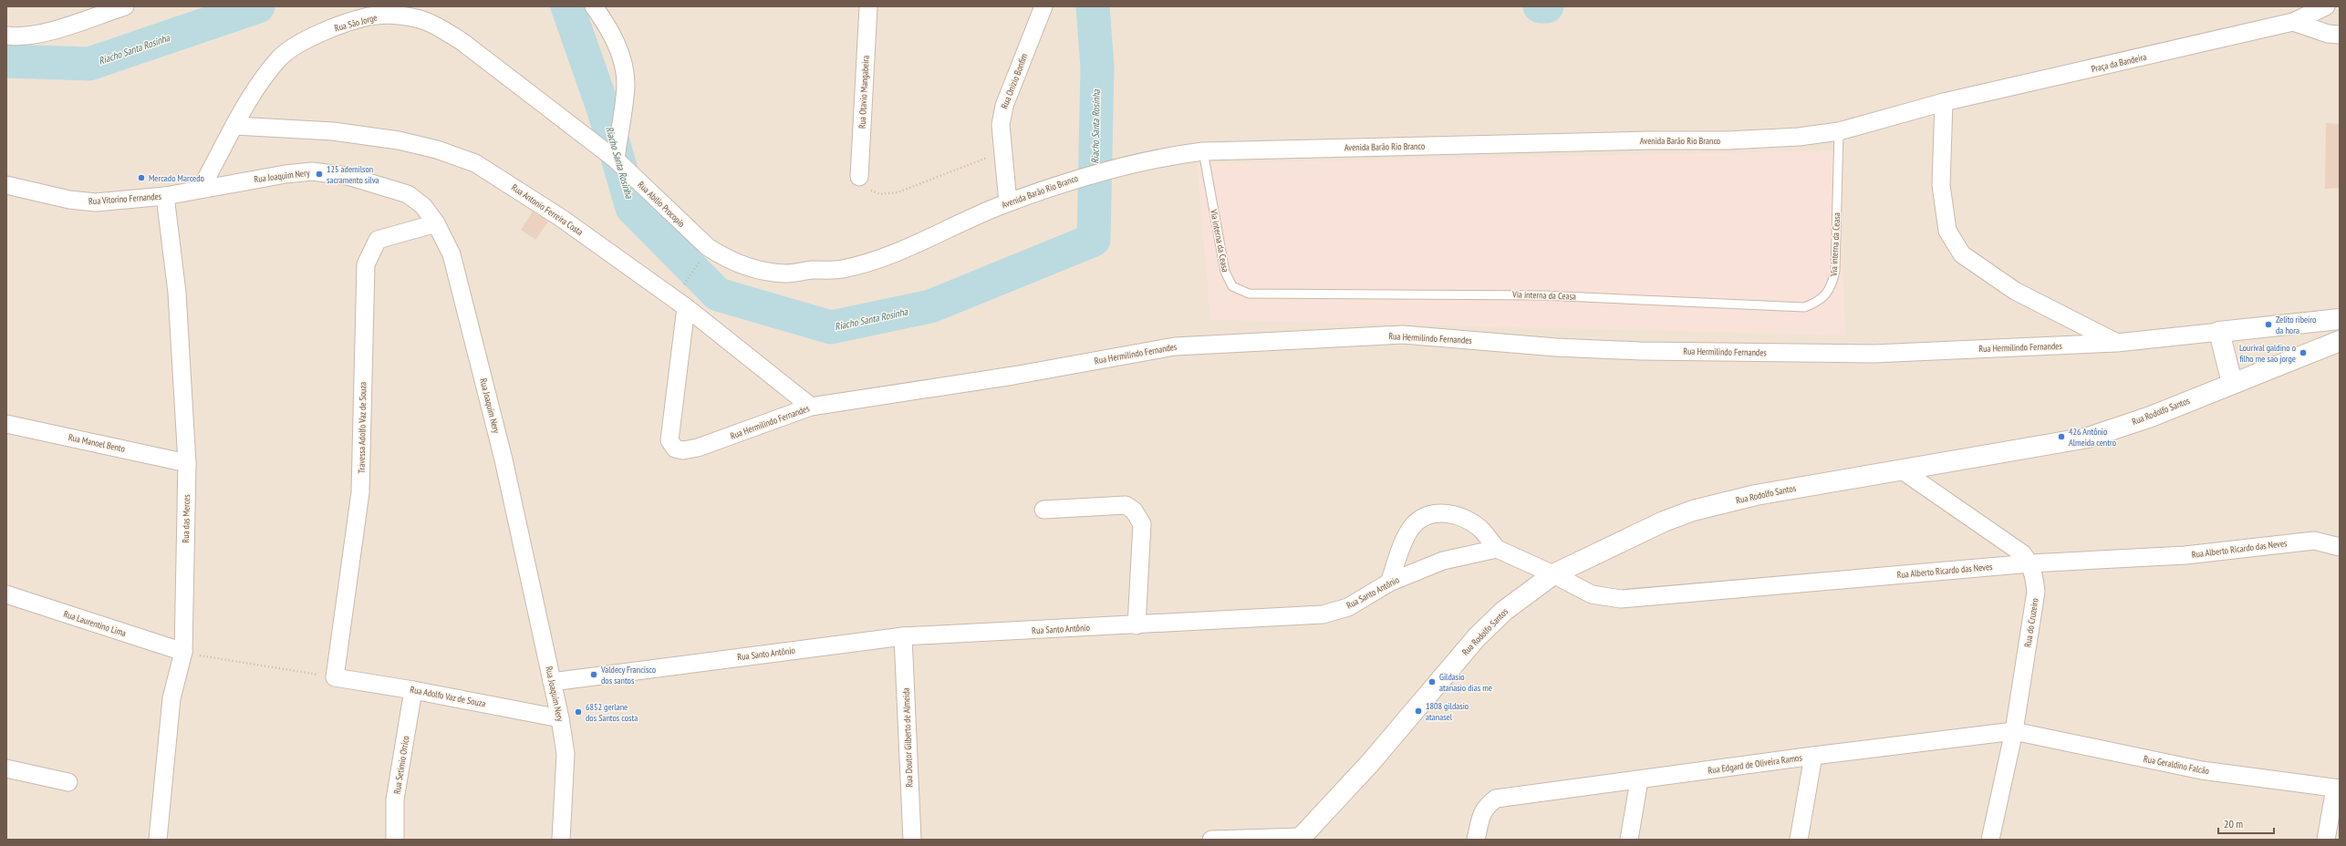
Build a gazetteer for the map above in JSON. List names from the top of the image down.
{
  "streets": {
    "main road": ["Rua Hermilindo Fernandes", "Rua Rodolfo Santos"],
    "street": [
      "Rua São Jorge",
      "Praça da Bandeira",
      "Rua Onizio Bonfim",
      "Rua Otavio Mangabeira",
      "Avenida Barão Rio Branco",
      "Rua Joaquim Nery",
      "Rua Vitorino Fernandes",
      "Rua Abilio Procopio",
      "Rua Antonio Ferreira Costa",
      "Travessa Adolfo Vaz de Souza",
      "Rua Manoel Bento",
      "Rua das Merces",
      "Rua Alberto Ricardo das Neves",
      "Rua Santo Antônio",
      "Rua do Cruzeiro",
      "Rua Laurentino Lima",
      "Rua Adolfo Vaz de Souza",
      "Rua Doutor Gilberto de Almeida",
      "Rua Edgard de Oliveira Ramos",
      "Rua Setimio Orrico",
      "Rua Geraldino Falcão"
    ],
    "lane": ["Via interna da Ceasa"]
  },
  "crossings": [
    ["Rua São Jorge", "Rua Joaquim Nery"],
    ["Rua São Jorge", "Rua Vitorino Fernandes"],
    ["Rua São Jorge", "Rua Abilio Procopio"],
    ["Rua São Jorge", "Rua Antonio Ferreira Costa"],
    ["Praça da Bandeira", "Avenida Barão Rio Branco"],
    ["Rua Onizio Bonfim", "Avenida Barão Rio Branco"],
    ["Avenida Barão Rio Branco", "Rua Abilio Procopio"],
    ["Avenida Barão Rio Branco", "Via interna da Ceasa"],
    ["Rua Joaquim Nery", "Rua Vitorino Fernandes"],
    ["Rua Joaquim Nery", "Travessa Adolfo Vaz de Souza"],
    ["Rua Joaquim Nery", "Rua Santo Antônio"],
    ["Rua Joaquim Nery", "Rua Adolfo Vaz de Souza"],
    ["Rua Vitorino Fernandes", "Rua das Merces"],
    ["Rua Antonio Ferreira Costa", "Rua Hermilindo Fernandes"],
    ["Rua Rodolfo Santos", "Rua Alberto Ricardo das Neves"],
    ["Travessa Adolfo Vaz de Souza", "Rua Adolfo Vaz de Souza"],
    ["Rua Manoel Bento", "Rua das Merces"],
    ["Rua das Merces", "Rua Laurentino Lima"],
    ["Rua Alberto Ricardo das Neves", "Rua do Cruzeiro"],
    ["Rua Santo Antônio", "Rua Doutor Gilberto de Almeida"],
    ["Rua do Cruzeiro", "Rua Edgard de Oliveira Ramos"],
    ["Rua do Cruzeiro", "Rua Geraldino Falcão"],
    ["Rua Adolfo Vaz de Souza", "Rua Setimio Orrico"],
    ["Rua Edgard de Oliveira Ramos", "Rua Geraldino Falcão"]
  ],
  "water": ["Riacho Santa Rosinha"],
  "places": [
    "125 ademilson sacramento silva",
    "Mercado Marcedo",
    "Zelito ribeiro da hora",
    "Lourival galdino o filho me sao jorge",
    "426 Antônio Almeida centro",
    "Valdecy Francisco dos santos",
    "Gildasio atanasio dias me",
    "1808 gildasio atanasel",
    "6852 gerlane dos Santos costa"
  ],
  "scale_bar": "20 m"
}
